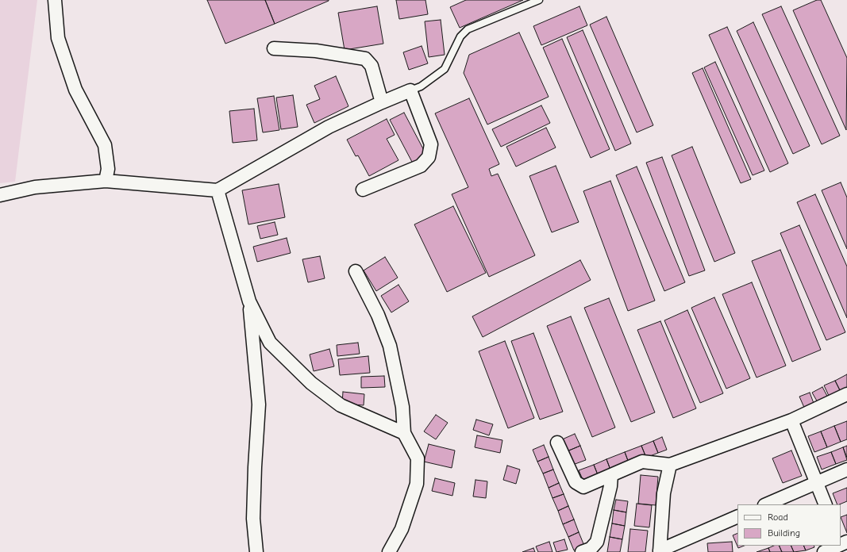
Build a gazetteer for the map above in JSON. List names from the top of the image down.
{
  "legend": ["Road", "Building"]
}
